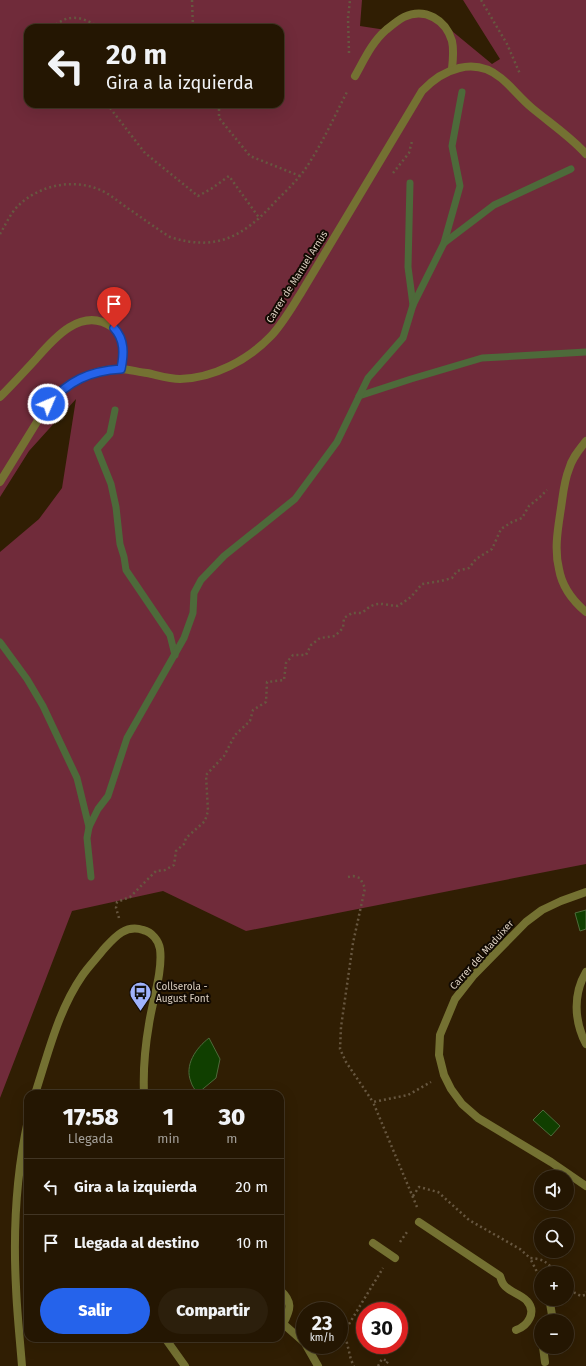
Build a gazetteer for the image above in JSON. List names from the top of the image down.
{
  "streets": {
    "street": ["Carrer de Manuel Arnús", "Carrer del Maduixer"]
  },
  "places": {
    "bus stop": ["Collserola - August Font"]
  },
  "page": {
    "turn": ["20 m", "Gira a la izquierda"],
    "eta": [
      "17:58",
      "Llegada",
      "1",
      "min",
      "30",
      "m"
    ],
    "list": [
      {
        "name": "Gira a la izquierda",
        "value": "20 m"
      },
      {
        "name": "Llegada al destino",
        "value": "10 m"
      }
    ],
    "map_buttons": ["+", "−"],
    "buttons": ["Salir", "Compartir"],
    "speed": "23 km/h",
    "limit": "30"
  }
}
